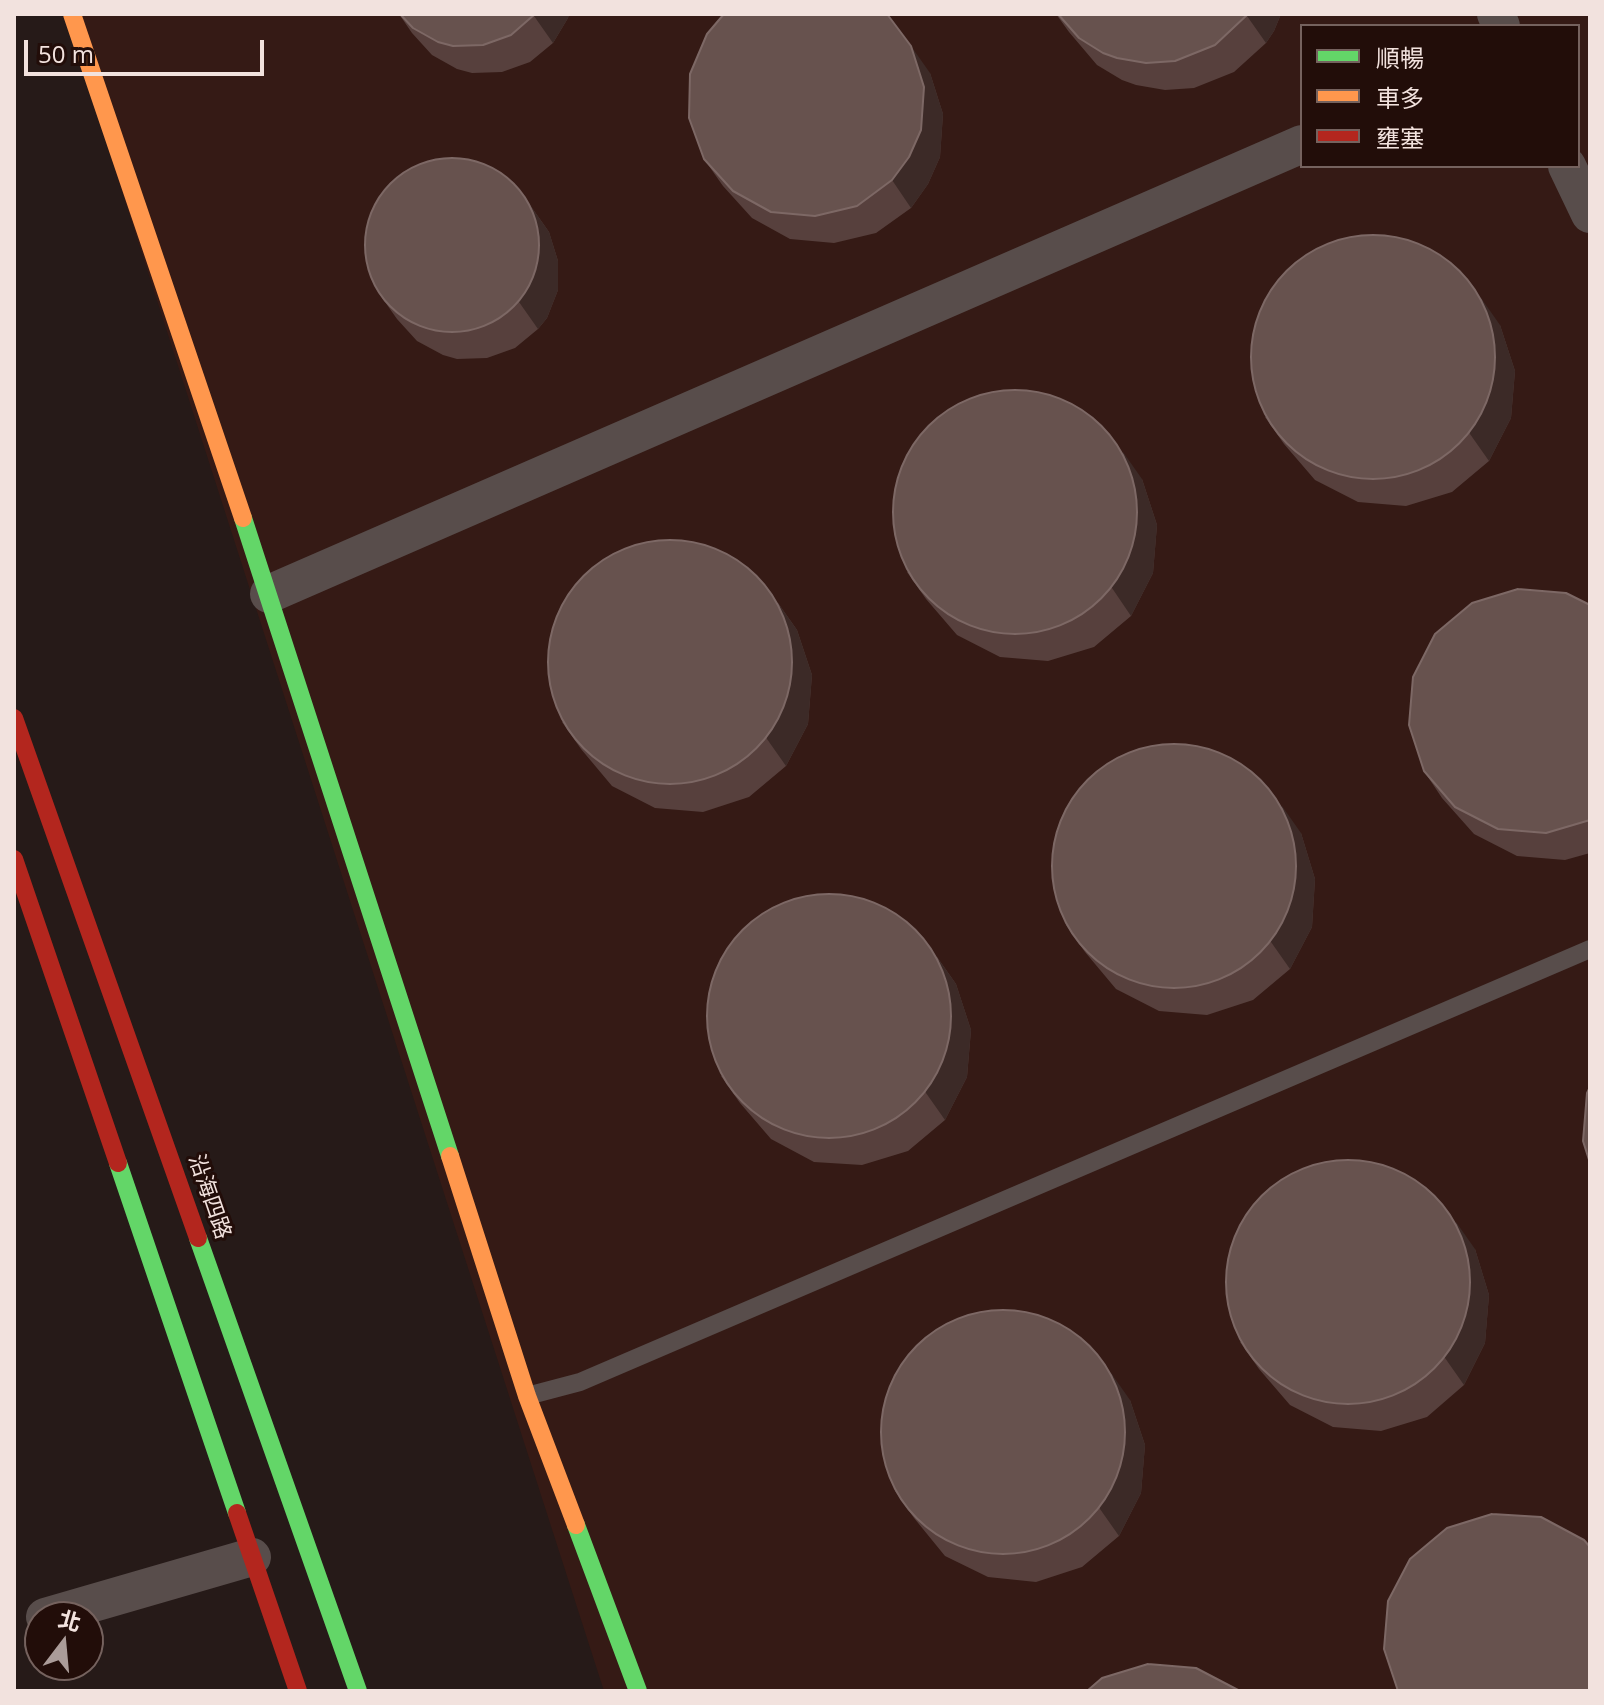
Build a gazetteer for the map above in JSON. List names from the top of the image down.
{
  "streets": {
    "street": ["沿海四路"]
  },
  "legend": ["順暢", "車多", "壅塞"],
  "scale_bar": "50 m",
  "north": "top"
}
